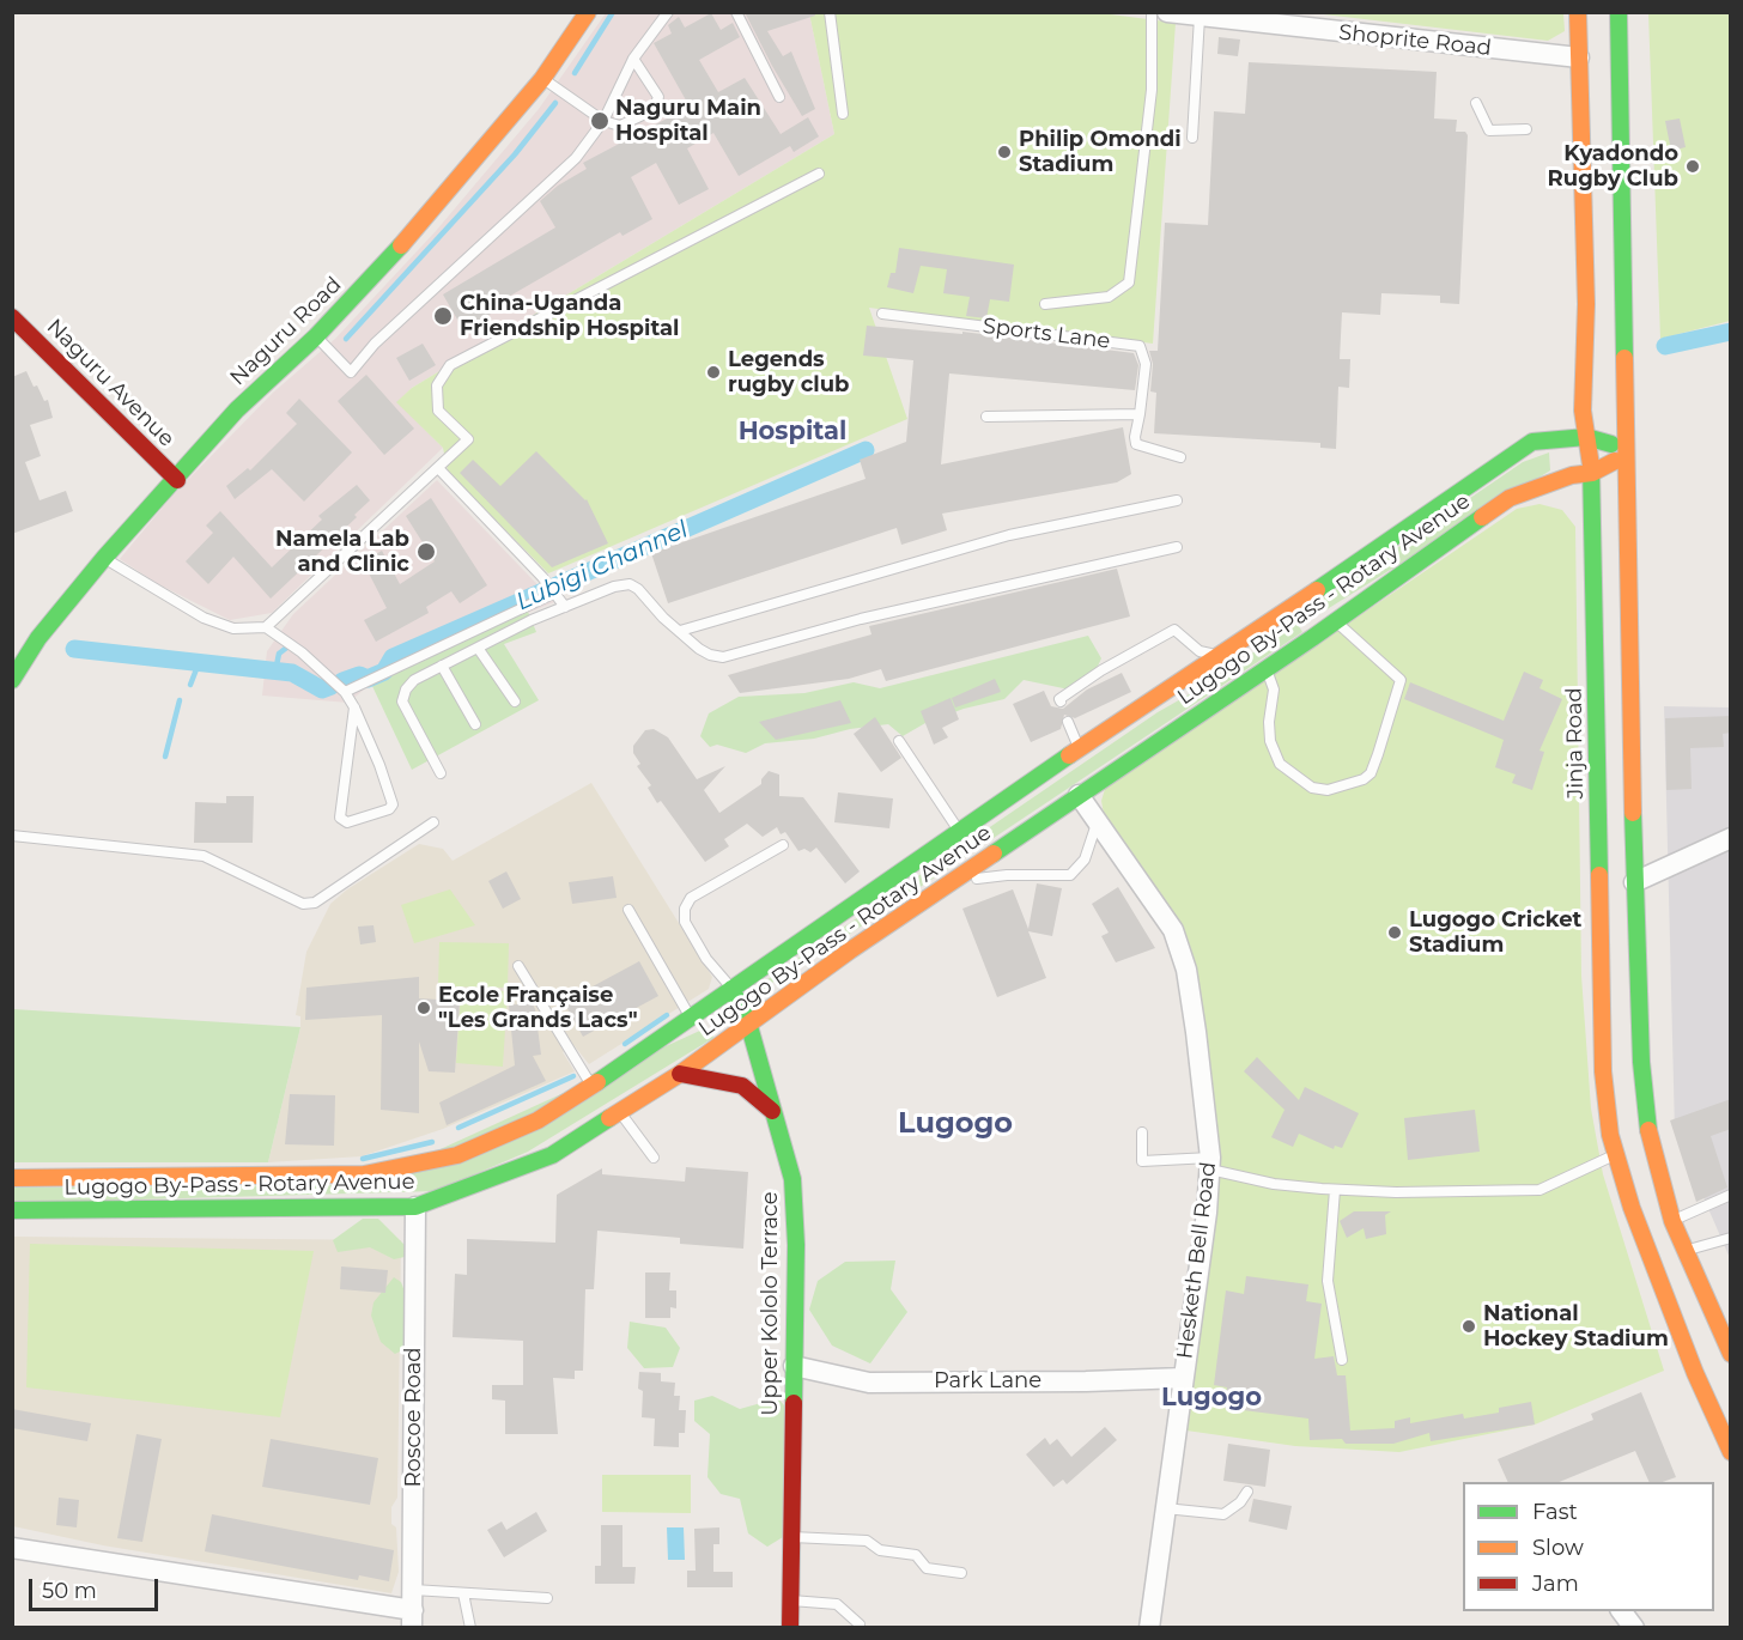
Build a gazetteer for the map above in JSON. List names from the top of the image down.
{
  "streets": {
    "main road": [
      "Naguru Road",
      "Naguru Avenue",
      "Lugogo By-Pass - Rotary Avenue",
      "Jinja Road",
      "Upper Kololo Terrace"
    ],
    "street": [
      "Shoprite Road",
      "Hesketh Bell Road",
      "Park Lane",
      "Roscoe Road"
    ],
    "lane": ["Sports Lane"]
  },
  "crossings": [
    ["Shoprite Road", "Jinja Road"],
    ["Naguru Road", "Naguru Avenue"],
    ["Lugogo By-Pass - Rotary Avenue", "Jinja Road"],
    ["Lugogo By-Pass - Rotary Avenue", "Hesketh Bell Road"],
    ["Lugogo By-Pass - Rotary Avenue", "Upper Kololo Terrace"],
    ["Lugogo By-Pass - Rotary Avenue", "Roscoe Road"],
    ["Hesketh Bell Road", "Park Lane"],
    ["Upper Kololo Terrace", "Park Lane"]
  ],
  "districts": ["Hospital", "Lugogo", "Lugogo"],
  "water": ["Lubigi Channel"],
  "places": [
    "Naguru Main Hospital",
    "Philip Omondi Stadium",
    "Kyadondo Rugby Club",
    "China-Uganda Friendship Hospital",
    "Legends rugby club",
    "Namela Lab and Clinic",
    "Lugogo Cricket Stadium",
    "Ecole Française \"Les Grands Lacs\"",
    "National Hockey Stadium"
  ],
  "legend": ["Fast", "Slow", "Jam"],
  "scale_bar": "50 m"
}
